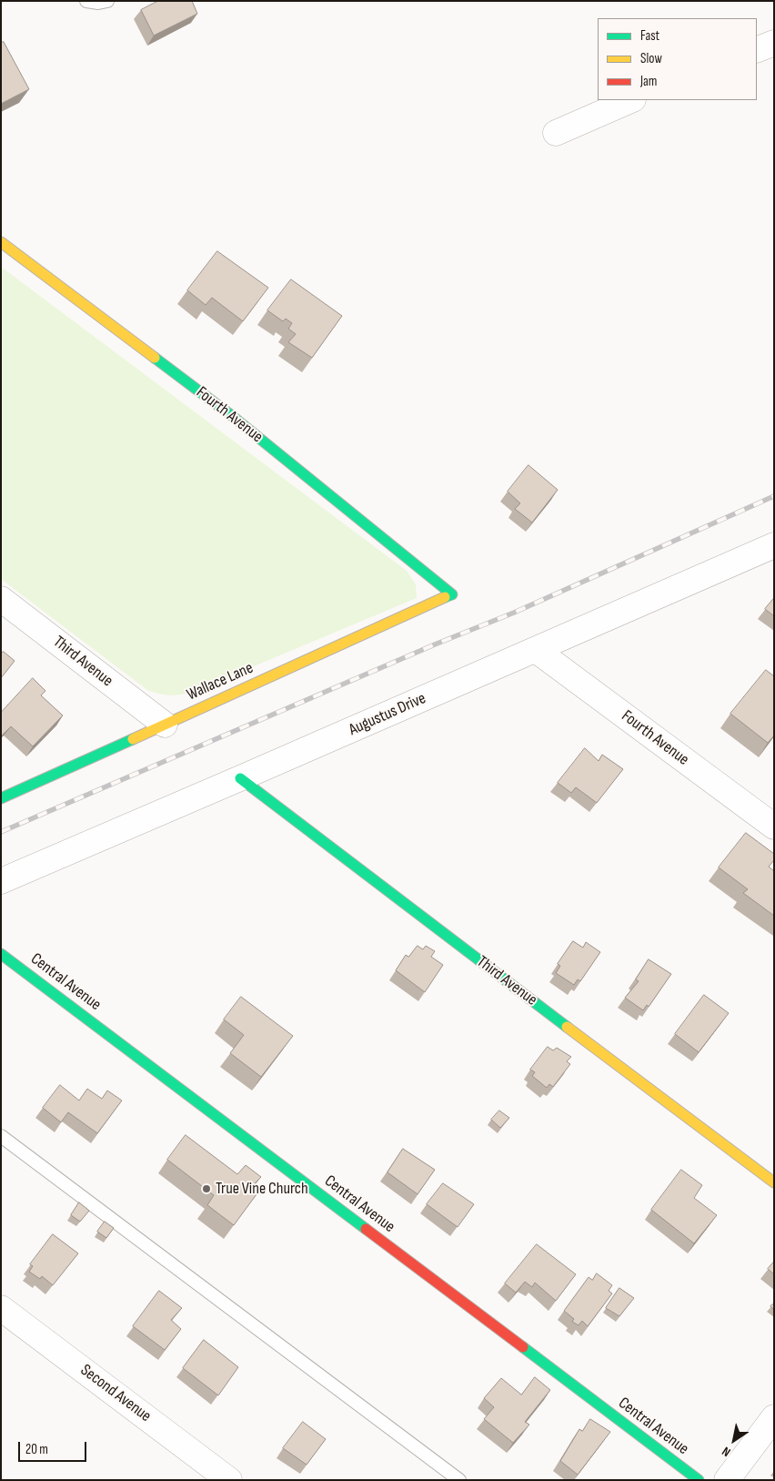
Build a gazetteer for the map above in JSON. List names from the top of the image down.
{
  "streets": {
    "street": [
      "Fourth Avenue",
      "Third Avenue",
      "Wallace Lane",
      "Augustus Drive",
      "Central Avenue",
      "Second Avenue"
    ]
  },
  "crossings": [
    ["Fourth Avenue", "Wallace Lane"],
    ["Fourth Avenue", "Augustus Drive"],
    ["Third Avenue", "Wallace Lane"],
    ["Third Avenue", "Augustus Drive"]
  ],
  "places": ["True Vine Church"],
  "legend": ["Fast", "Slow", "Jam"],
  "scale_bar": "20 m",
  "north": "bottom left"
}
